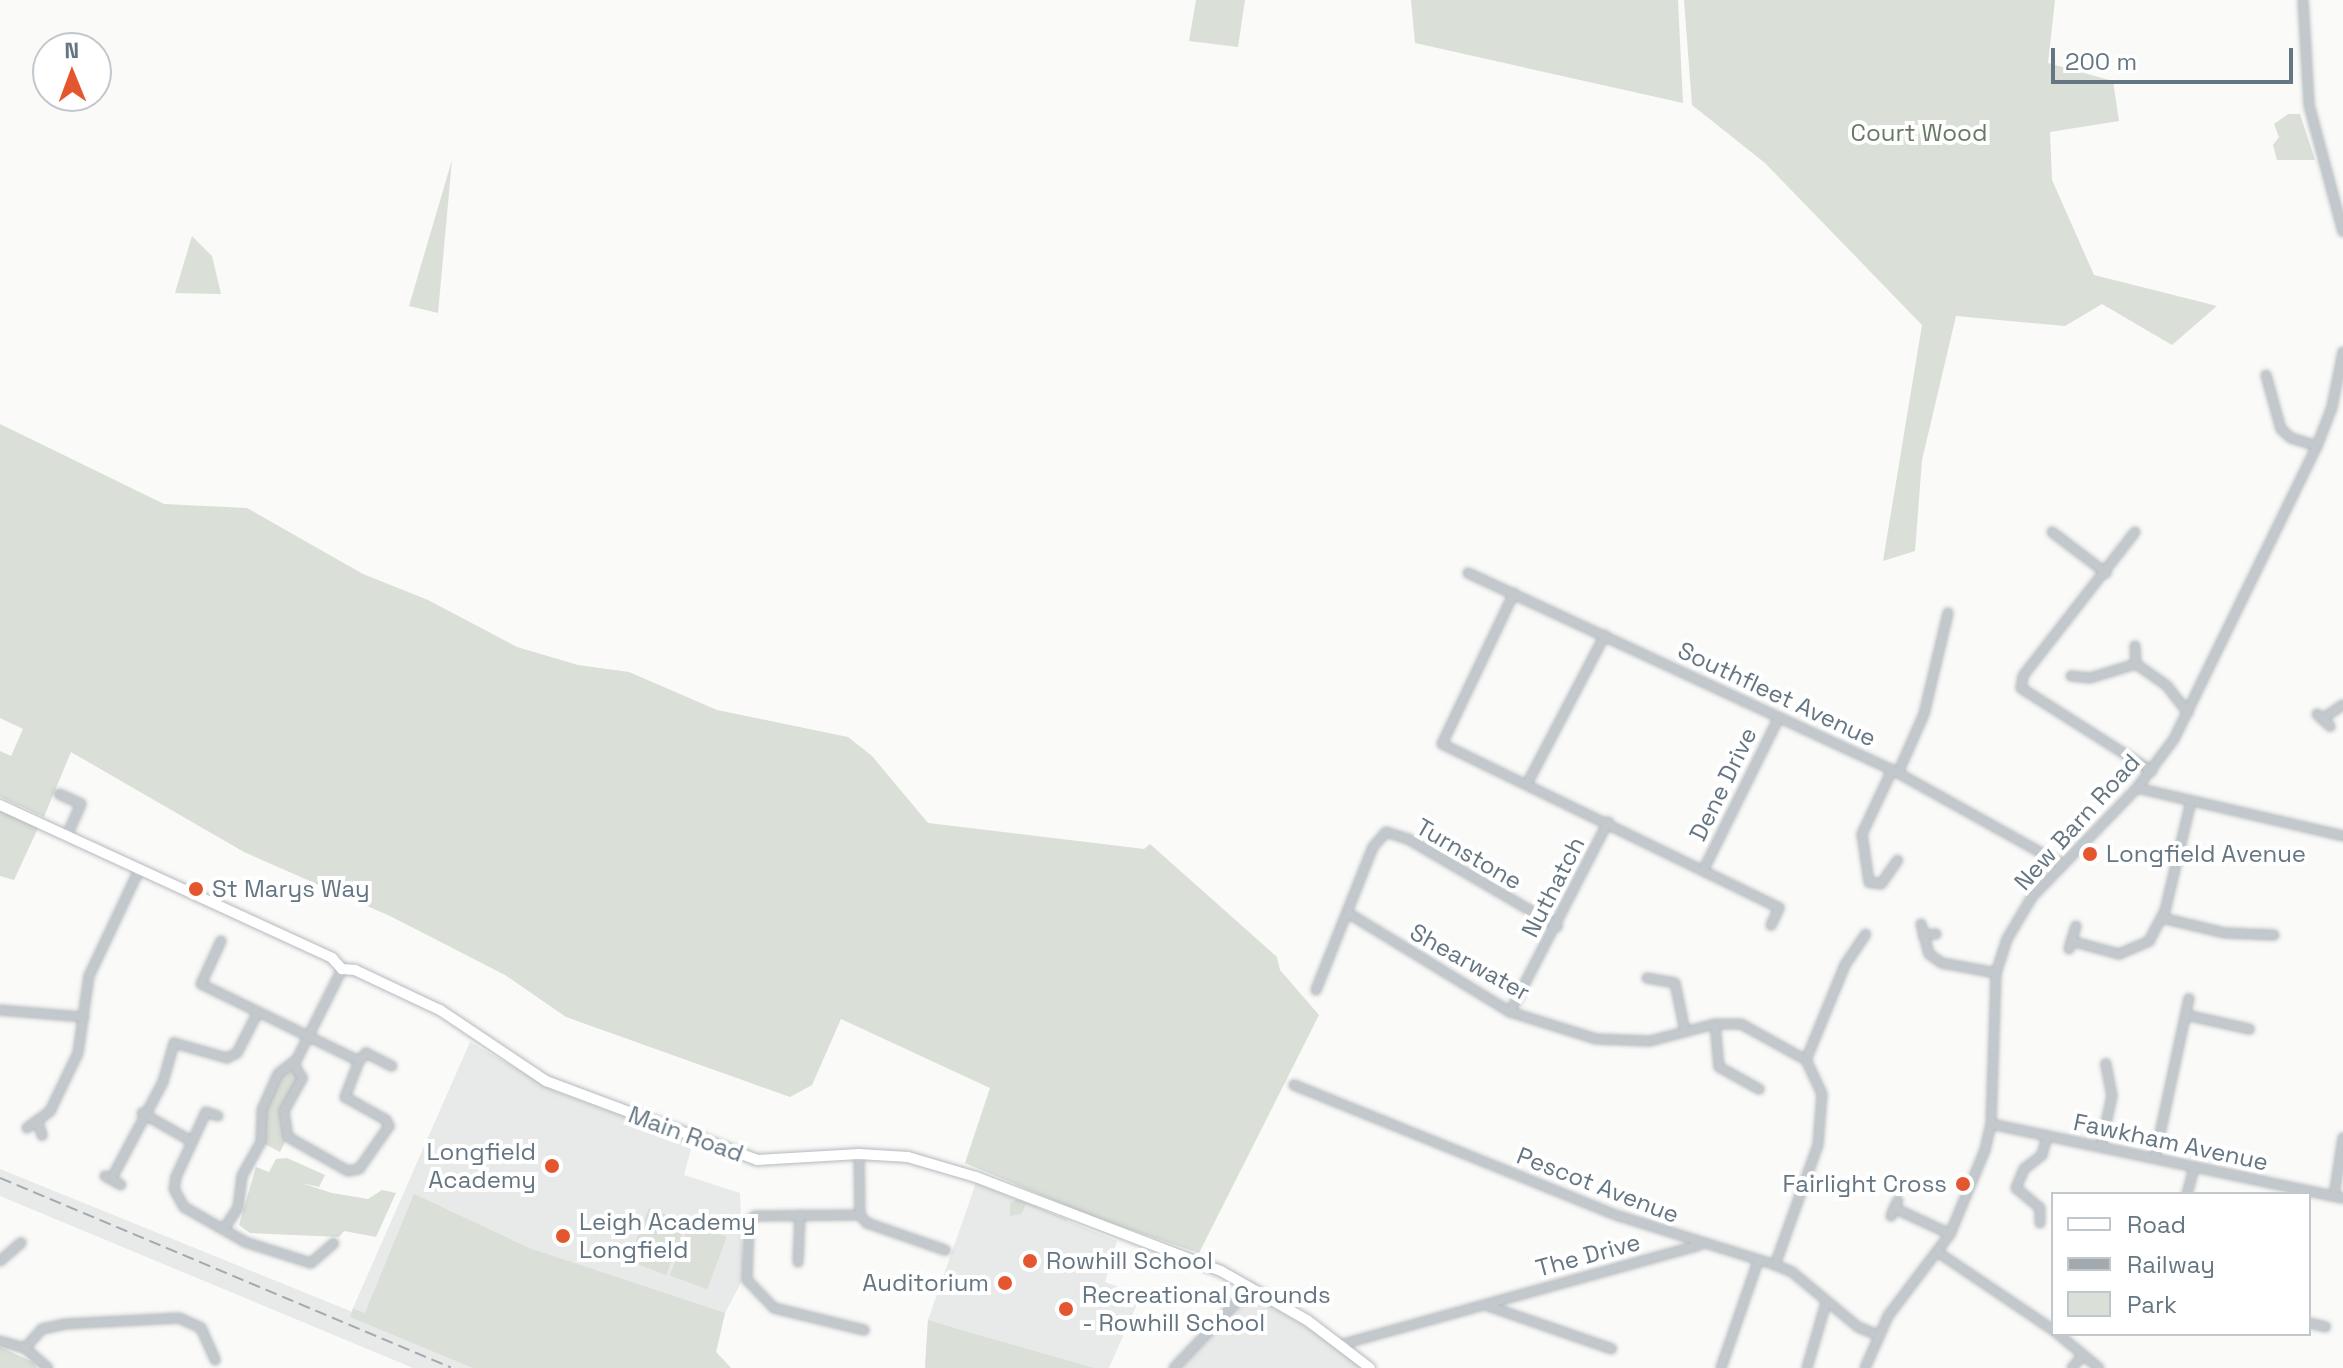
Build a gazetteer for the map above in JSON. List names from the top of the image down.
{
  "streets": {
    "main road": ["Main Road"],
    "street": [
      "Southfleet Avenue",
      "Dene Drive",
      "New Barn Road",
      "Turnstone",
      "Nuthatch",
      "Shearwater",
      "Fawkham Avenue",
      "Pescot Avenue",
      "The Drive"
    ]
  },
  "crossings": [
    ["Southfleet Avenue", "Dene Drive"],
    ["Southfleet Avenue", "New Barn Road"],
    ["Dene Drive", "Nuthatch"],
    ["New Barn Road", "Fawkham Avenue"],
    ["New Barn Road", "Pescot Avenue"],
    ["Turnstone", "Nuthatch"],
    ["Turnstone", "Shearwater"],
    ["Nuthatch", "Shearwater"],
    ["Main Road", "The Drive"],
    ["Pescot Avenue", "The Drive"]
  ],
  "parks": ["Court Wood"],
  "places": [
    "Longfield Avenue",
    "St Marys Way",
    "Longfield Academy",
    "Fairlight Cross",
    "Leigh Academy Longfield",
    "Rowhill School",
    "Auditorium",
    "Recreational Grounds - Rowhill School"
  ],
  "legend": ["Road", "Railway", "Park"],
  "scale_bar": "200 m",
  "north": "top"
}
